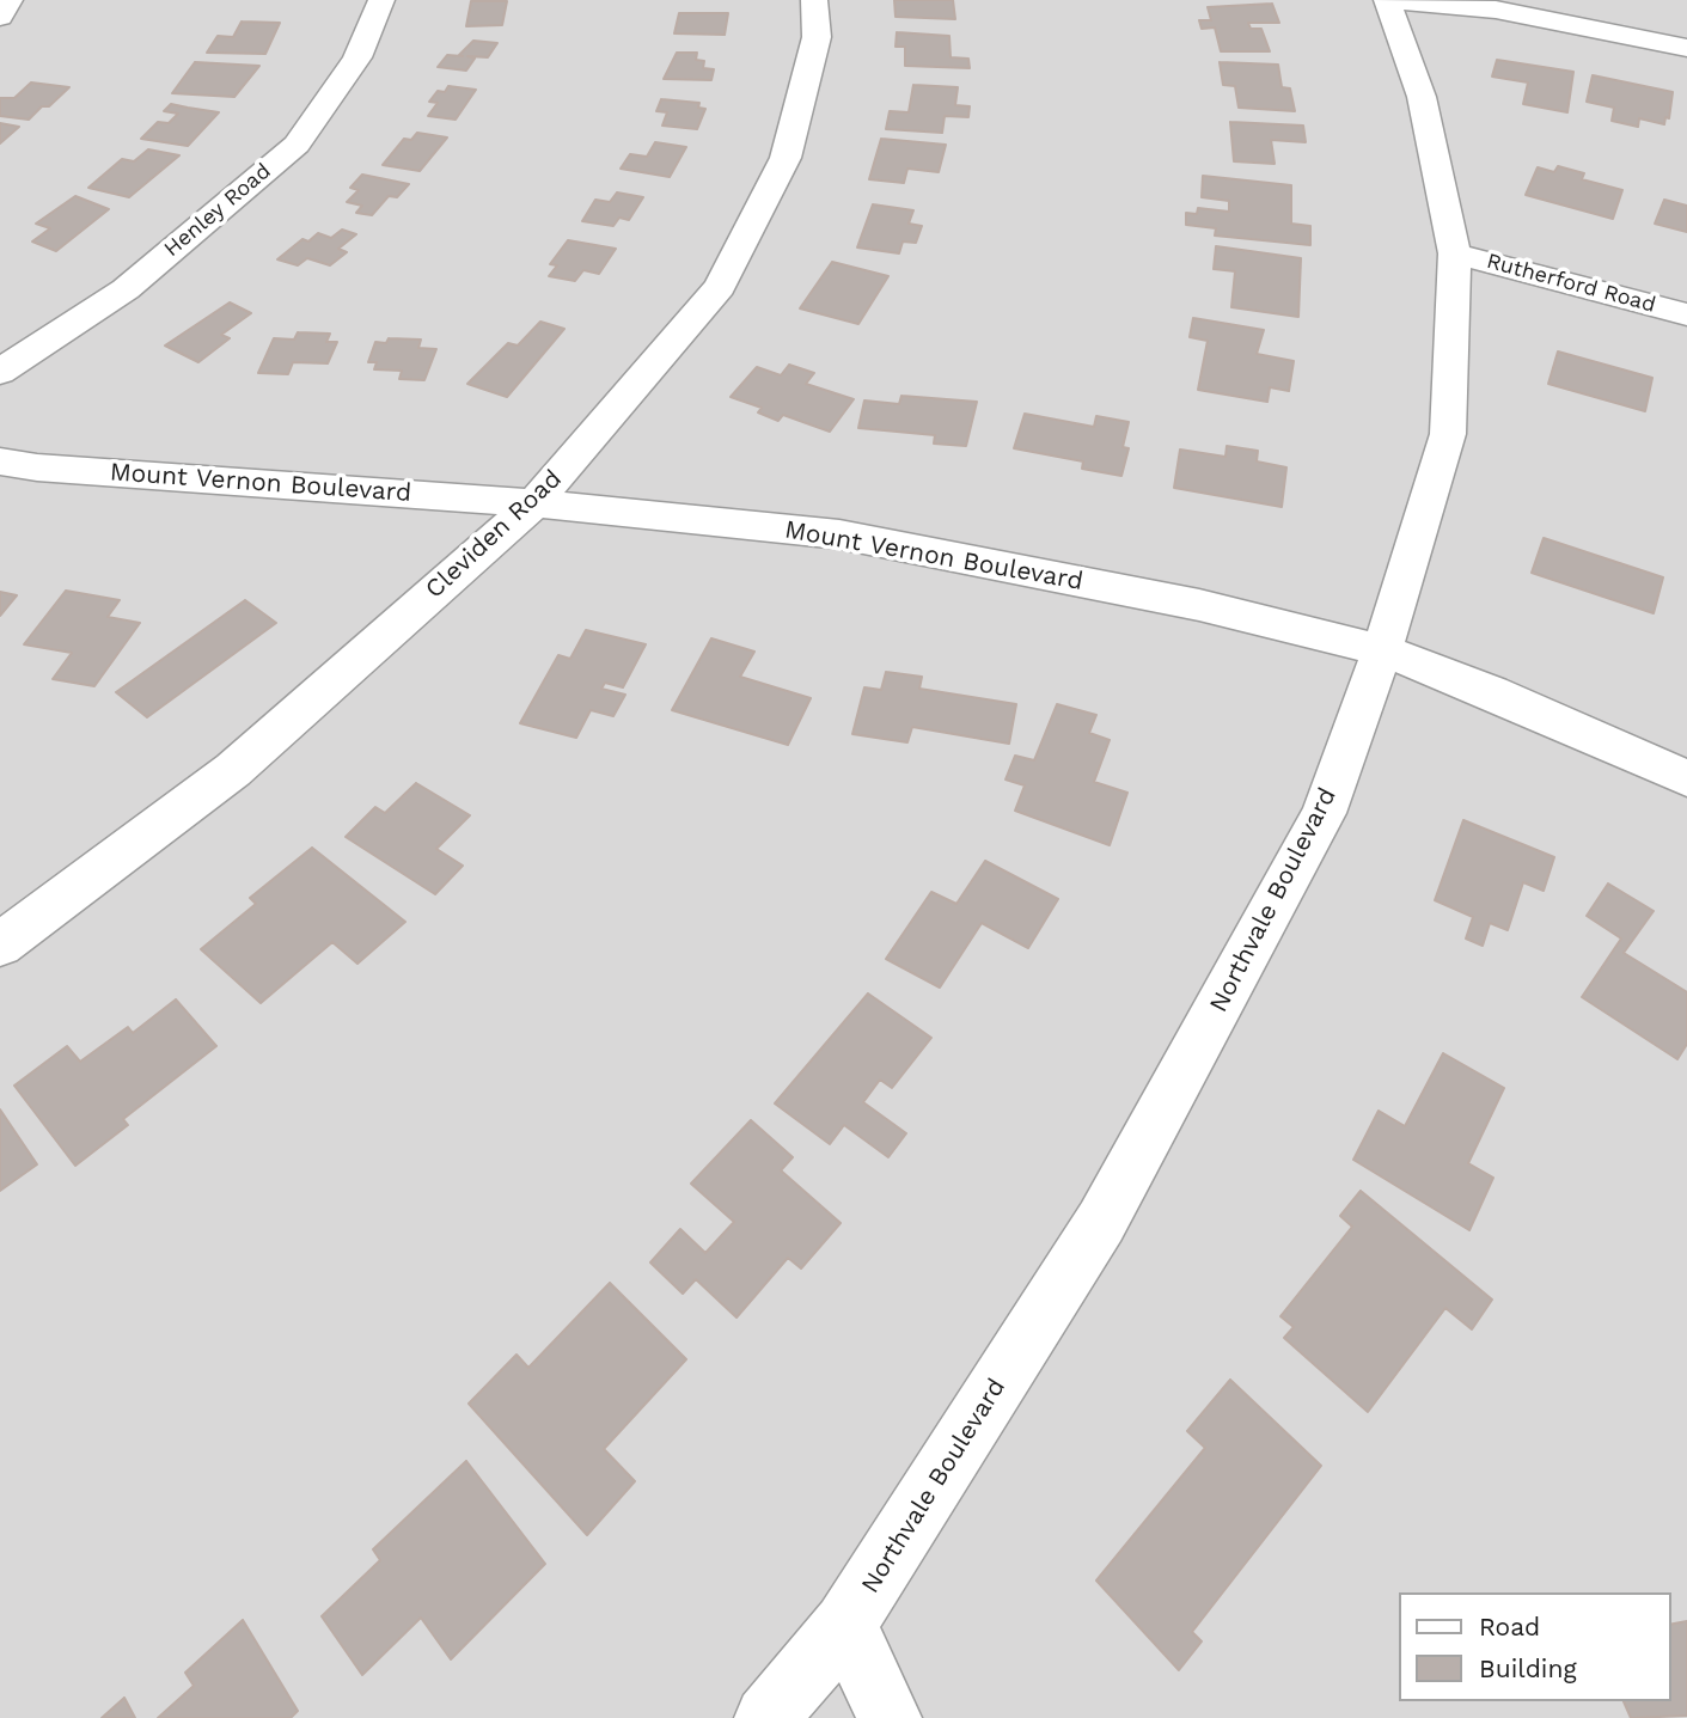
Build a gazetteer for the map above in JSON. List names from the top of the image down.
{
  "streets": {
    "street": [
      "Henley Road",
      "Rutherford Road",
      "Mount Vernon Boulevard",
      "Cleviden Road",
      "Northvale Boulevard"
    ]
  },
  "crossings": [
    ["Rutherford Road", "Northvale Boulevard"],
    ["Mount Vernon Boulevard", "Cleviden Road"],
    ["Mount Vernon Boulevard", "Northvale Boulevard"]
  ],
  "legend": ["Road", "Building"]
}
